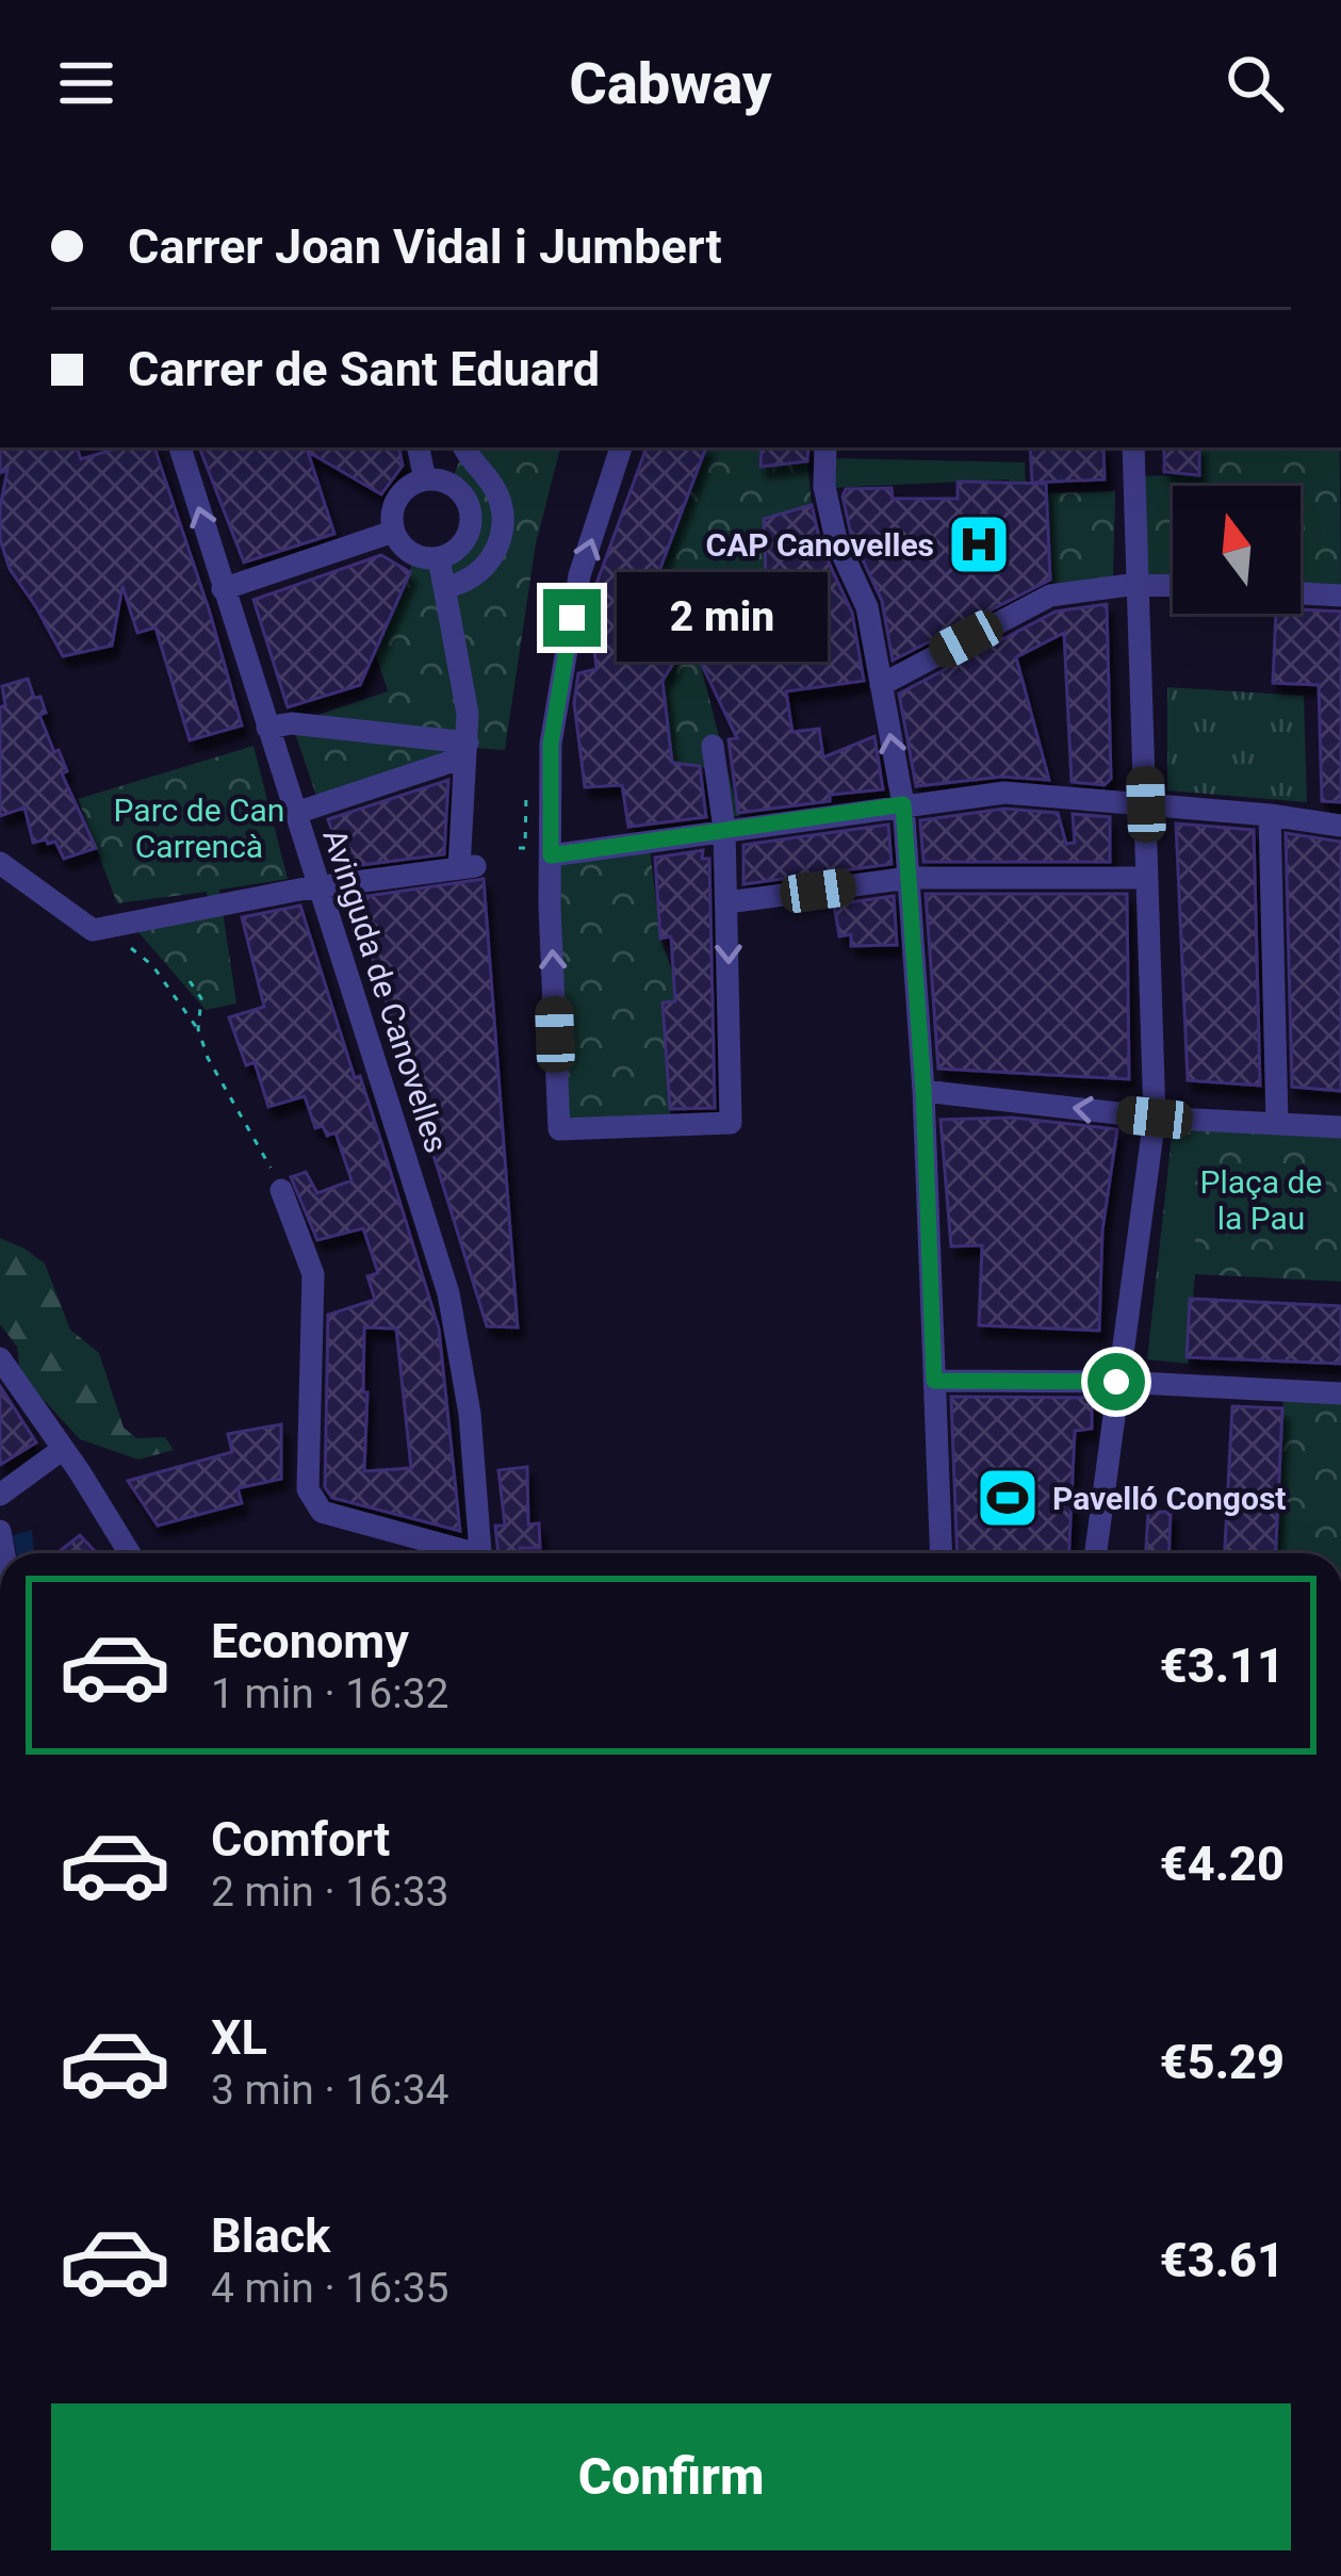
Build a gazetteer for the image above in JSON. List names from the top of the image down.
{
  "streets": {
    "street": ["Avinguda de Canovelles"]
  },
  "parks": ["Parc de Can Carrencà", "Plaça de la Pau"],
  "places": {
    "hospital": ["CAP Canovelles"],
    "sports": ["Pavelló Congost"]
  },
  "north": "top",
  "page": {
    "header": "Cabway",
    "banner": ["Carrer Joan Vidal i Jumbert", "Carrer de Sant Eduard"],
    "bubble": "2 min",
    "list": [
      {
        "name": "Economy",
        "note": "1 min · 16:32",
        "value": "€3.11"
      },
      {
        "name": "Comfort",
        "note": "2 min · 16:33",
        "value": "€4.20"
      },
      {
        "name": "XL",
        "note": "3 min · 16:34",
        "value": "€5.29"
      },
      {
        "name": "Black",
        "note": "4 min · 16:35",
        "value": "€3.61"
      }
    ],
    "buttons": "Confirm"
  }
}
